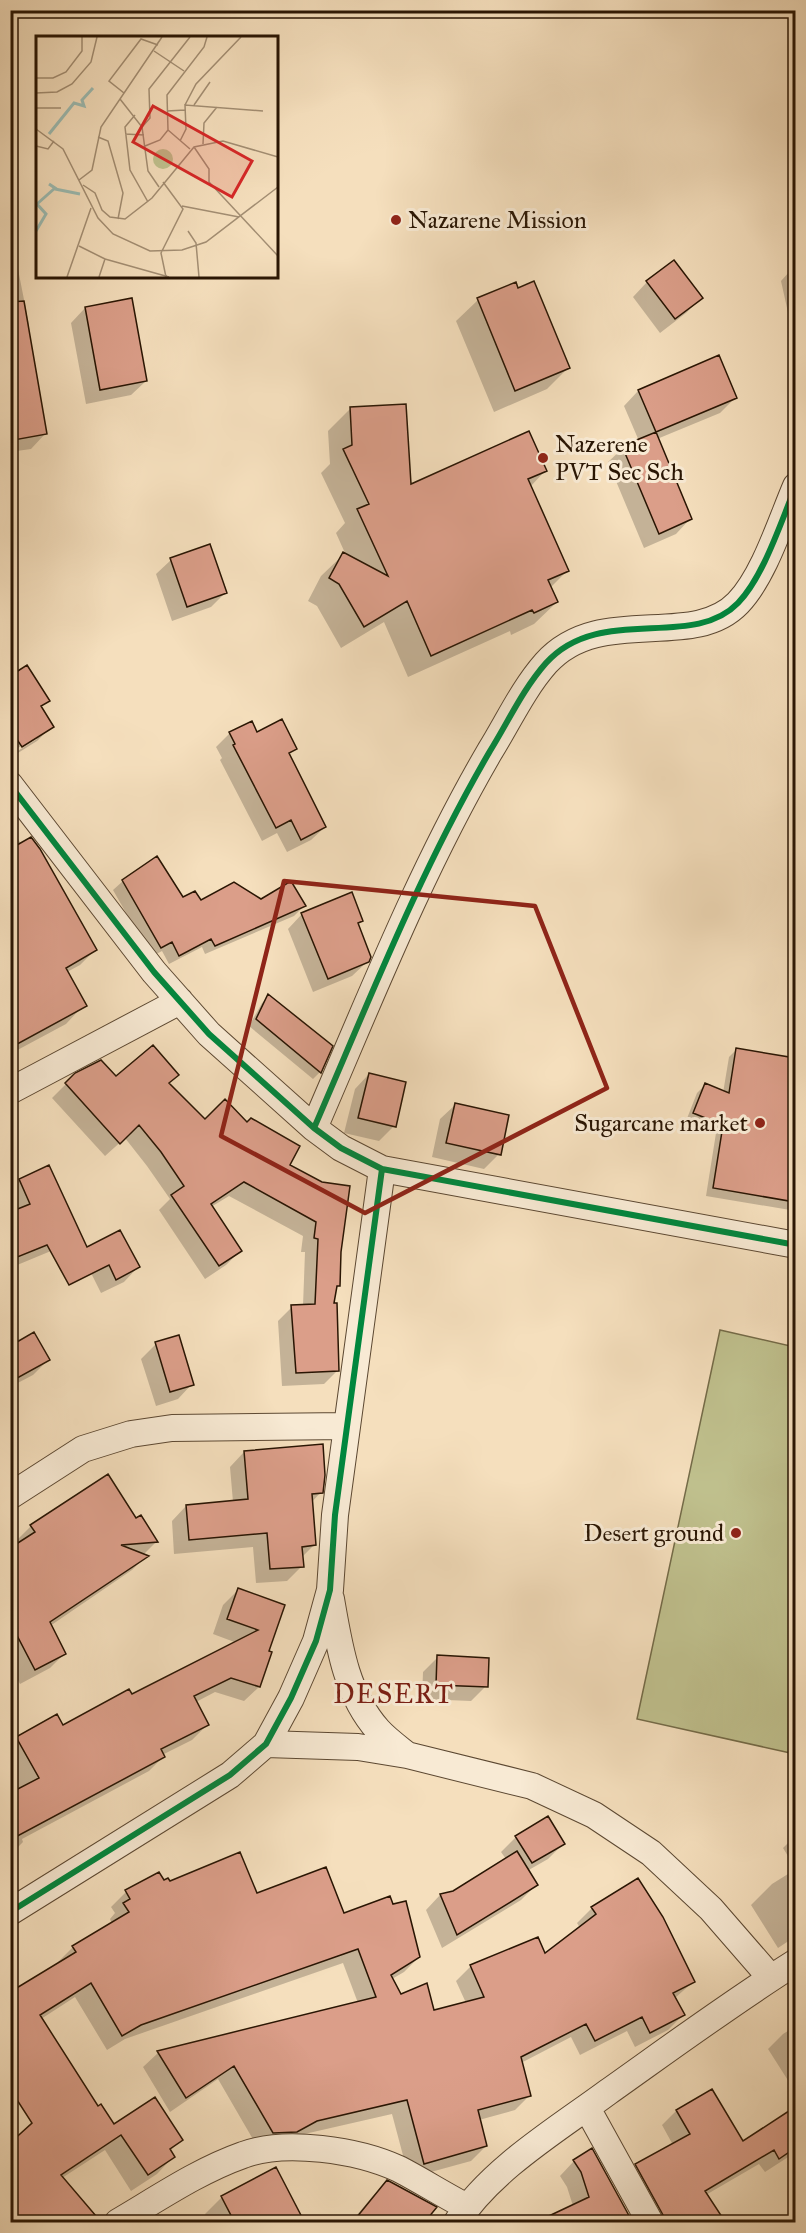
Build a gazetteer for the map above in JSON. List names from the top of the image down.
{
  "districts": ["DESERT"],
  "places": [
    "Nazarene Mission",
    "Nazerene PVT Sec Sch",
    "Sugarcane market",
    "Desert ground"
  ]
}
